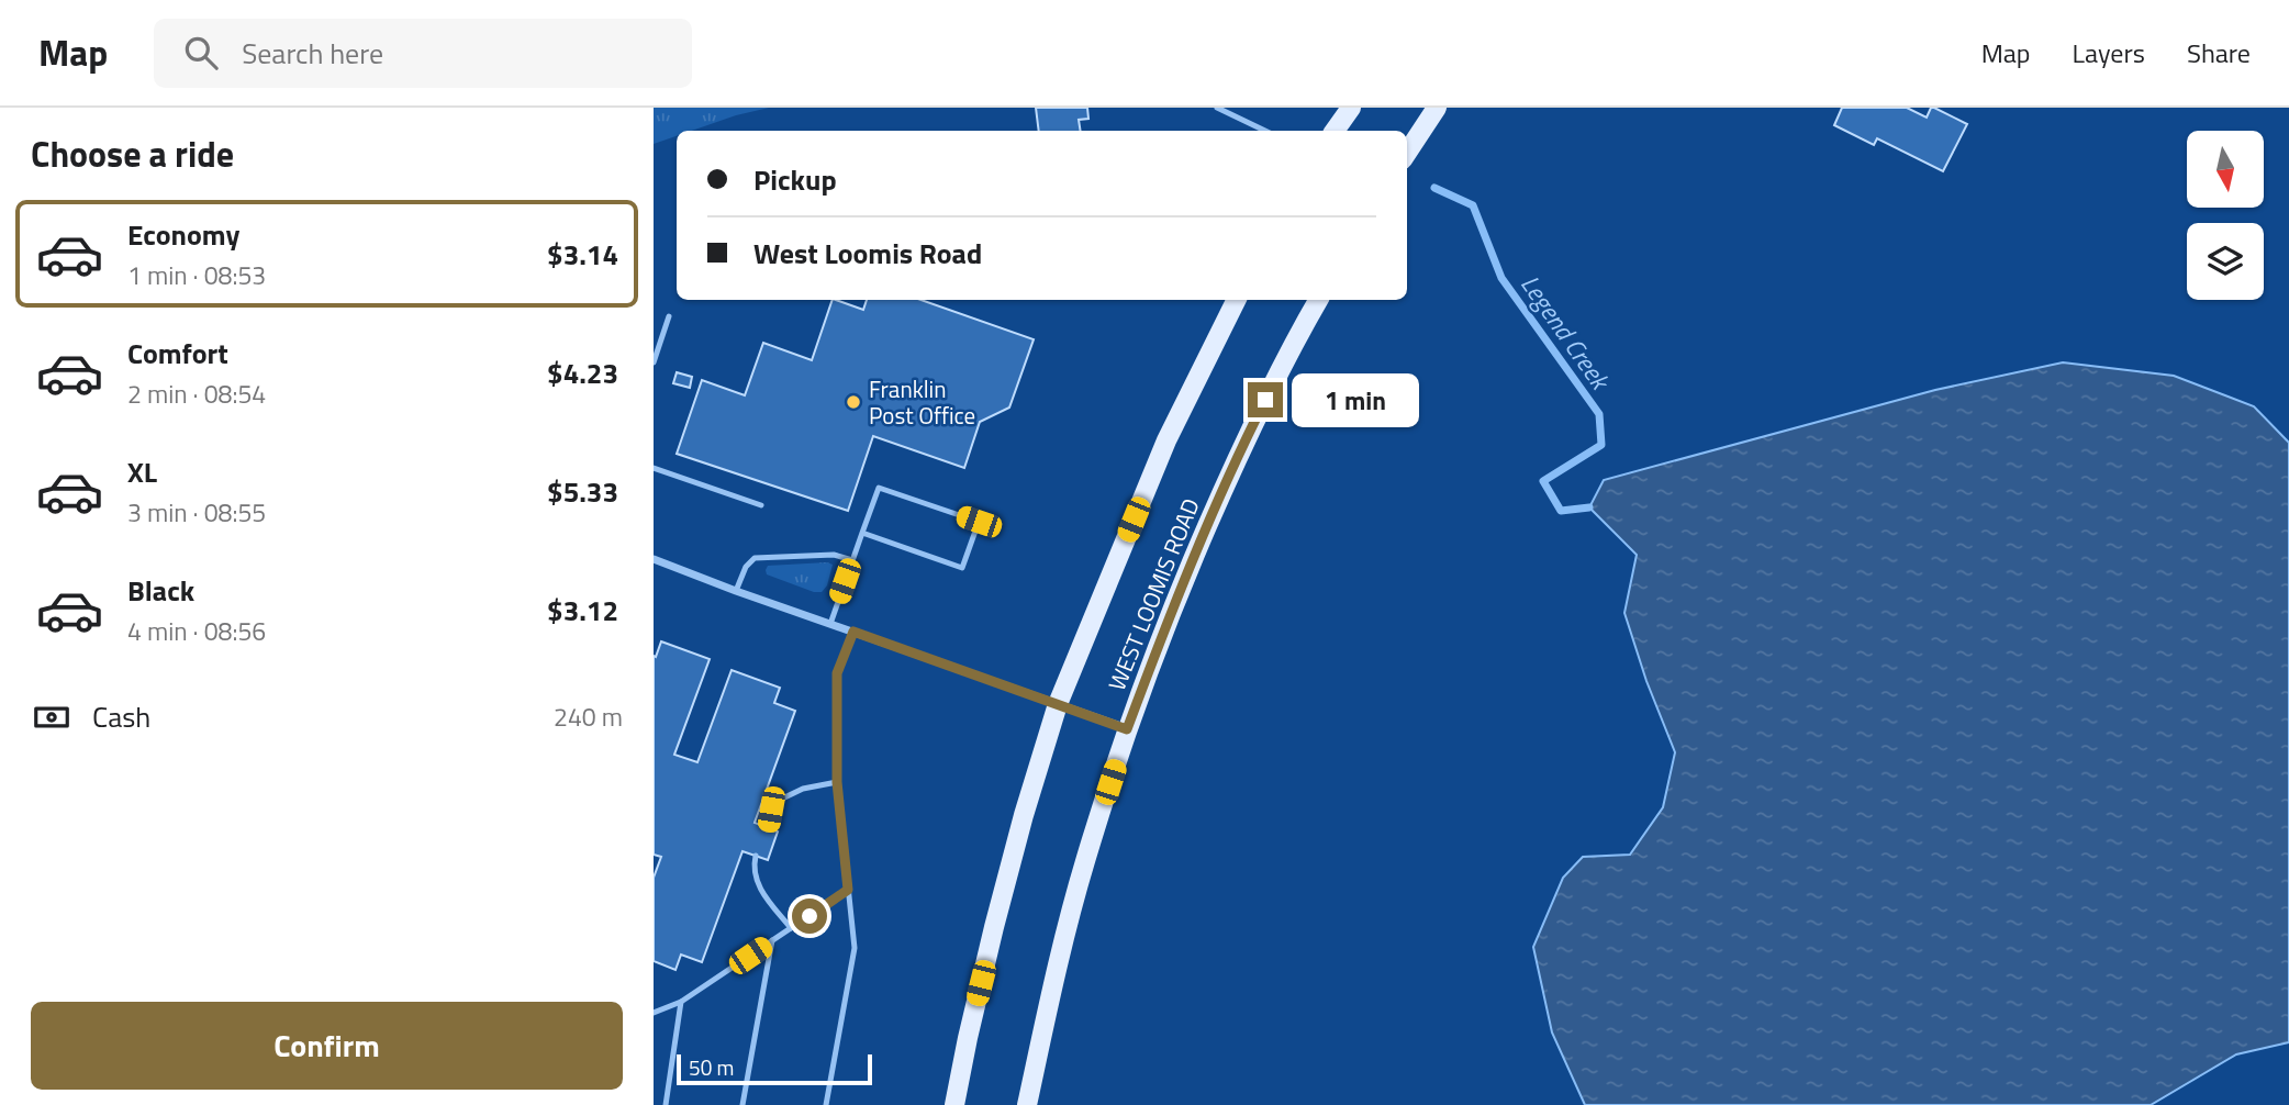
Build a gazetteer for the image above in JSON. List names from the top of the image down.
{
  "streets": {
    "main road": ["WEST LOOMIS ROAD"]
  },
  "water": ["Legend Creek"],
  "places": ["Franklin Post Office"],
  "scale_bar": "50 m",
  "north": "bottom",
  "page": {
    "header": "Map",
    "search": "Search here",
    "nav": ["Map", "Layers", "Share"],
    "heading": "Choose a ride",
    "banner": ["Pickup", "West Loomis Road"],
    "list": [
      {
        "name": "Economy",
        "note": "1 min · 08:53",
        "value": "$3.14"
      },
      {
        "name": "Comfort",
        "note": "2 min · 08:54",
        "value": "$4.23"
      },
      {
        "name": "XL",
        "note": "3 min · 08:55",
        "value": "$5.33"
      },
      {
        "name": "Black",
        "note": "4 min · 08:56",
        "value": "$3.12"
      }
    ],
    "bubble": "1 min",
    "pay": ["Cash", "240 m"],
    "buttons": "Confirm",
    "scale": "50 m"
  }
}
